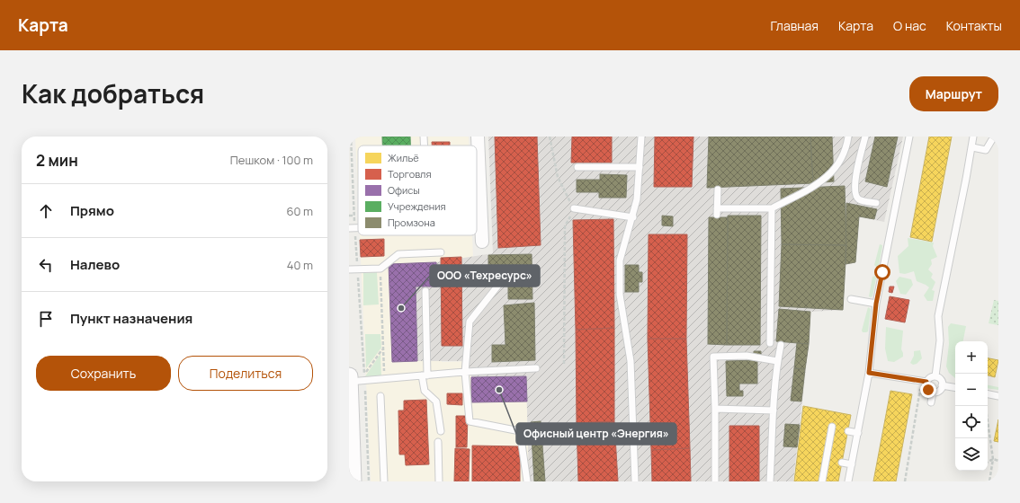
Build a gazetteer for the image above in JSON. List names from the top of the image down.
{
  "places": ["ООО «Техресурс»", "Офисный центр «Энергия»"],
  "legend": [
    "Жильё",
    "Торговля",
    "Офисы",
    "Учреждения",
    "Промзона"
  ],
  "page": {
    "header": "Карта",
    "nav": [
      "Главная",
      "Карта",
      "О нас",
      "Контакты"
    ],
    "title": "Как добраться",
    "buttons": [
      "Маршрут",
      ["Сохранить", "Поделиться"]
    ],
    "heading": ["2 мин", "Пешком · 100 m"],
    "list": [
      ["Прямо", "60 m"],
      ["Налево", "40 m"],
      "Пункт назначения"
    ],
    "map_buttons": ["+", "−"]
  }
}
